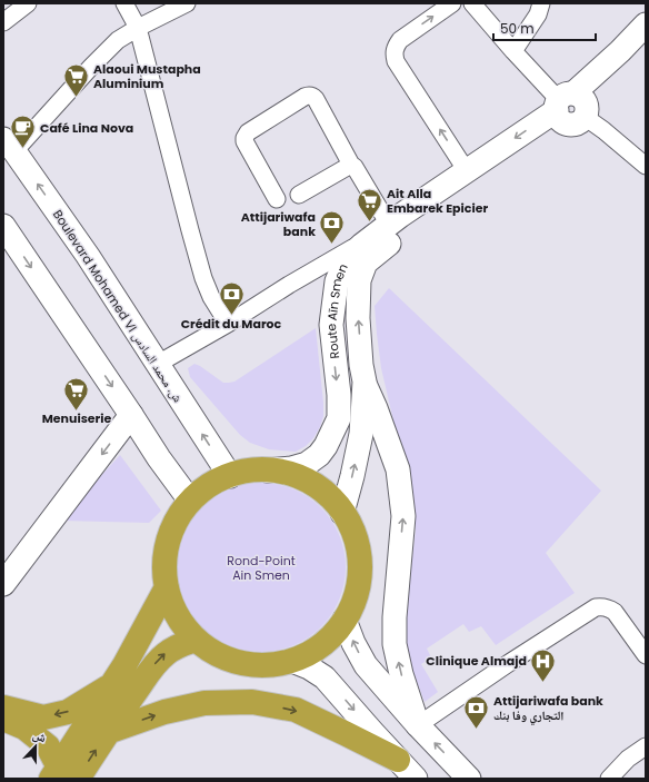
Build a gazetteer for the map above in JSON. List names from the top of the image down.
{
  "streets": {
    "main road": ["Boulevard Mohamed VI ش. محمد السادس", "Route Aïn Smen"]
  },
  "parks": ["Rond-Point Ain Smen"],
  "places": {
    "supermarket": ["Alaoui Mustapha Aluminium", "Ait Alla Embarek Epicier", "Menuiserie"],
    "cafe": ["Café Lina Nova"],
    "bank": ["Attijariwafa bank", "Crédit du Maroc", "Attijariwafa bank التجاري وفا بنك"],
    "hospital": ["Clinique Almajd"]
  },
  "scale_bar": "50 m",
  "north": "top"
}
